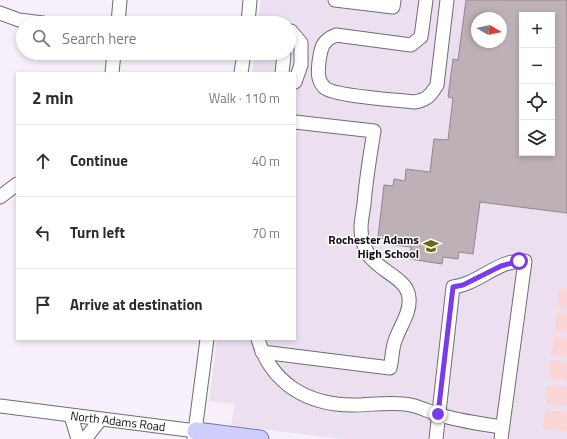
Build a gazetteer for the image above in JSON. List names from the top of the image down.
{
  "streets": {
    "main road": ["North Adams Road"]
  },
  "places": {
    "school or university": ["Rochester Adams High School"]
  },
  "north": "right",
  "page": {
    "map_buttons": ["+", "−"],
    "search": "Search here",
    "heading": ["2 min", "Walk · 110 m"],
    "list": [
      ["Continue", "40 m"],
      ["Turn left", "70 m"],
      "Arrive at destination"
    ]
  }
}
